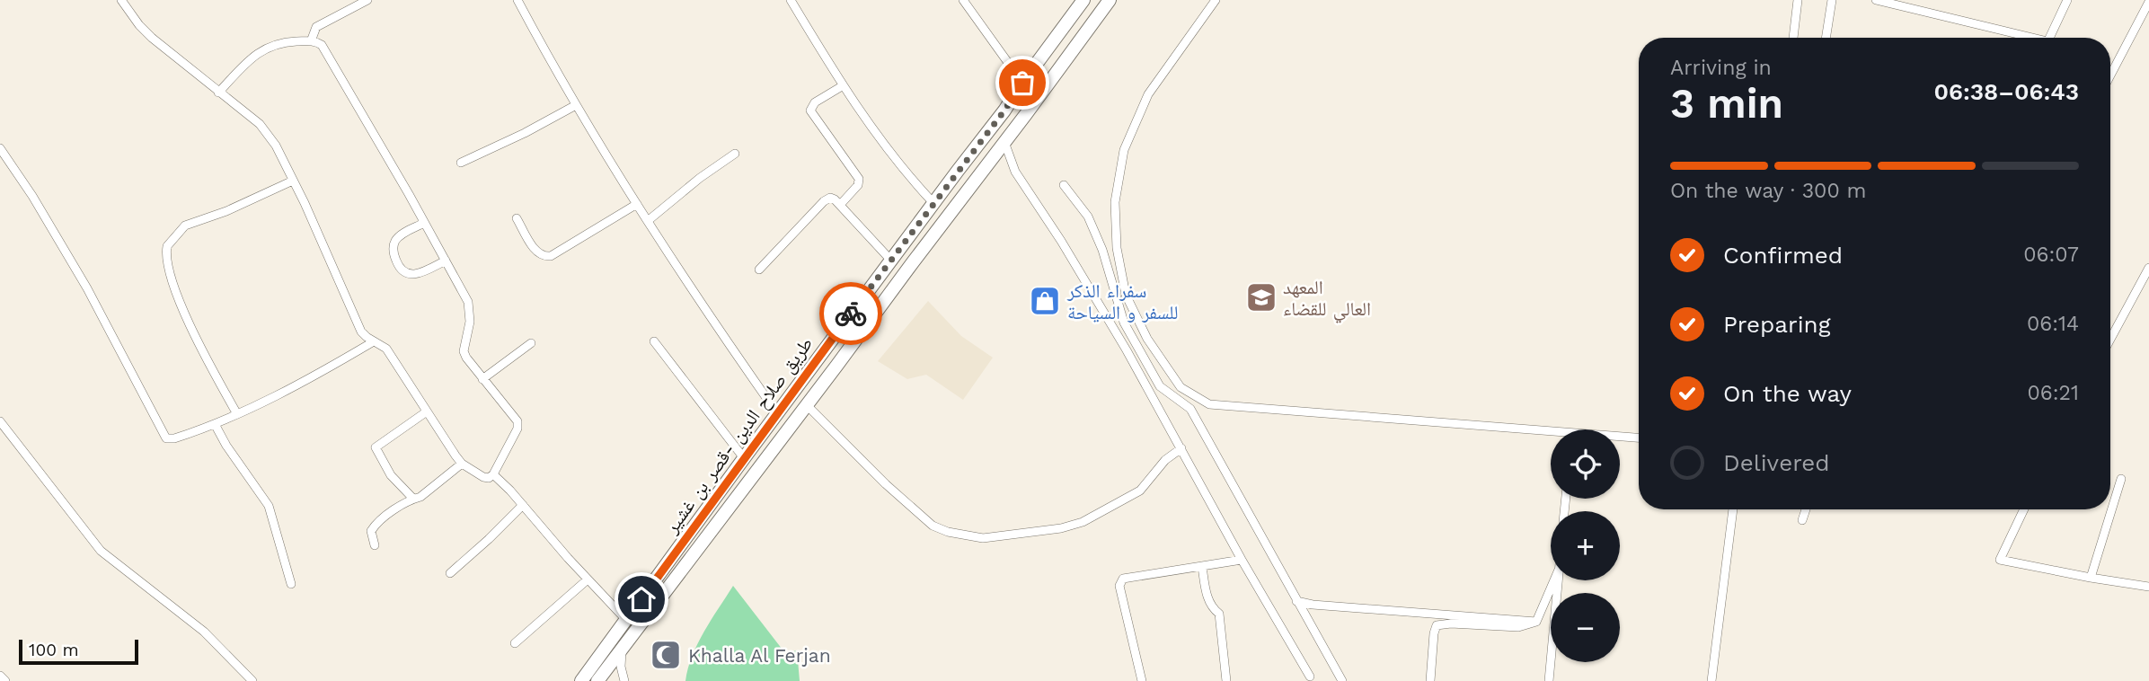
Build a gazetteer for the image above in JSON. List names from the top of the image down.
{
  "streets": {
    "highway": ["طريق صلاح الدين -قصر بن غشير"]
  },
  "places": {
    "school or university": ["المعهد العالي للقضاء"],
    "shop": ["سفراء الذكر للسفر و السياحة"],
    "mosque": ["Khalla Al Ferjan"]
  },
  "scale_bar": "100 m",
  "page": {
    "heading": ["3 min", "Arriving in", "06:38–06:43"],
    "bar": "On the way · 300 m",
    "list": [
      ["Confirmed", "06:07"],
      ["Preparing", "06:14"],
      ["On the way", "06:21"],
      "Delivered"
    ],
    "map_buttons": ["+", "−"],
    "scale": "100 m"
  }
}
